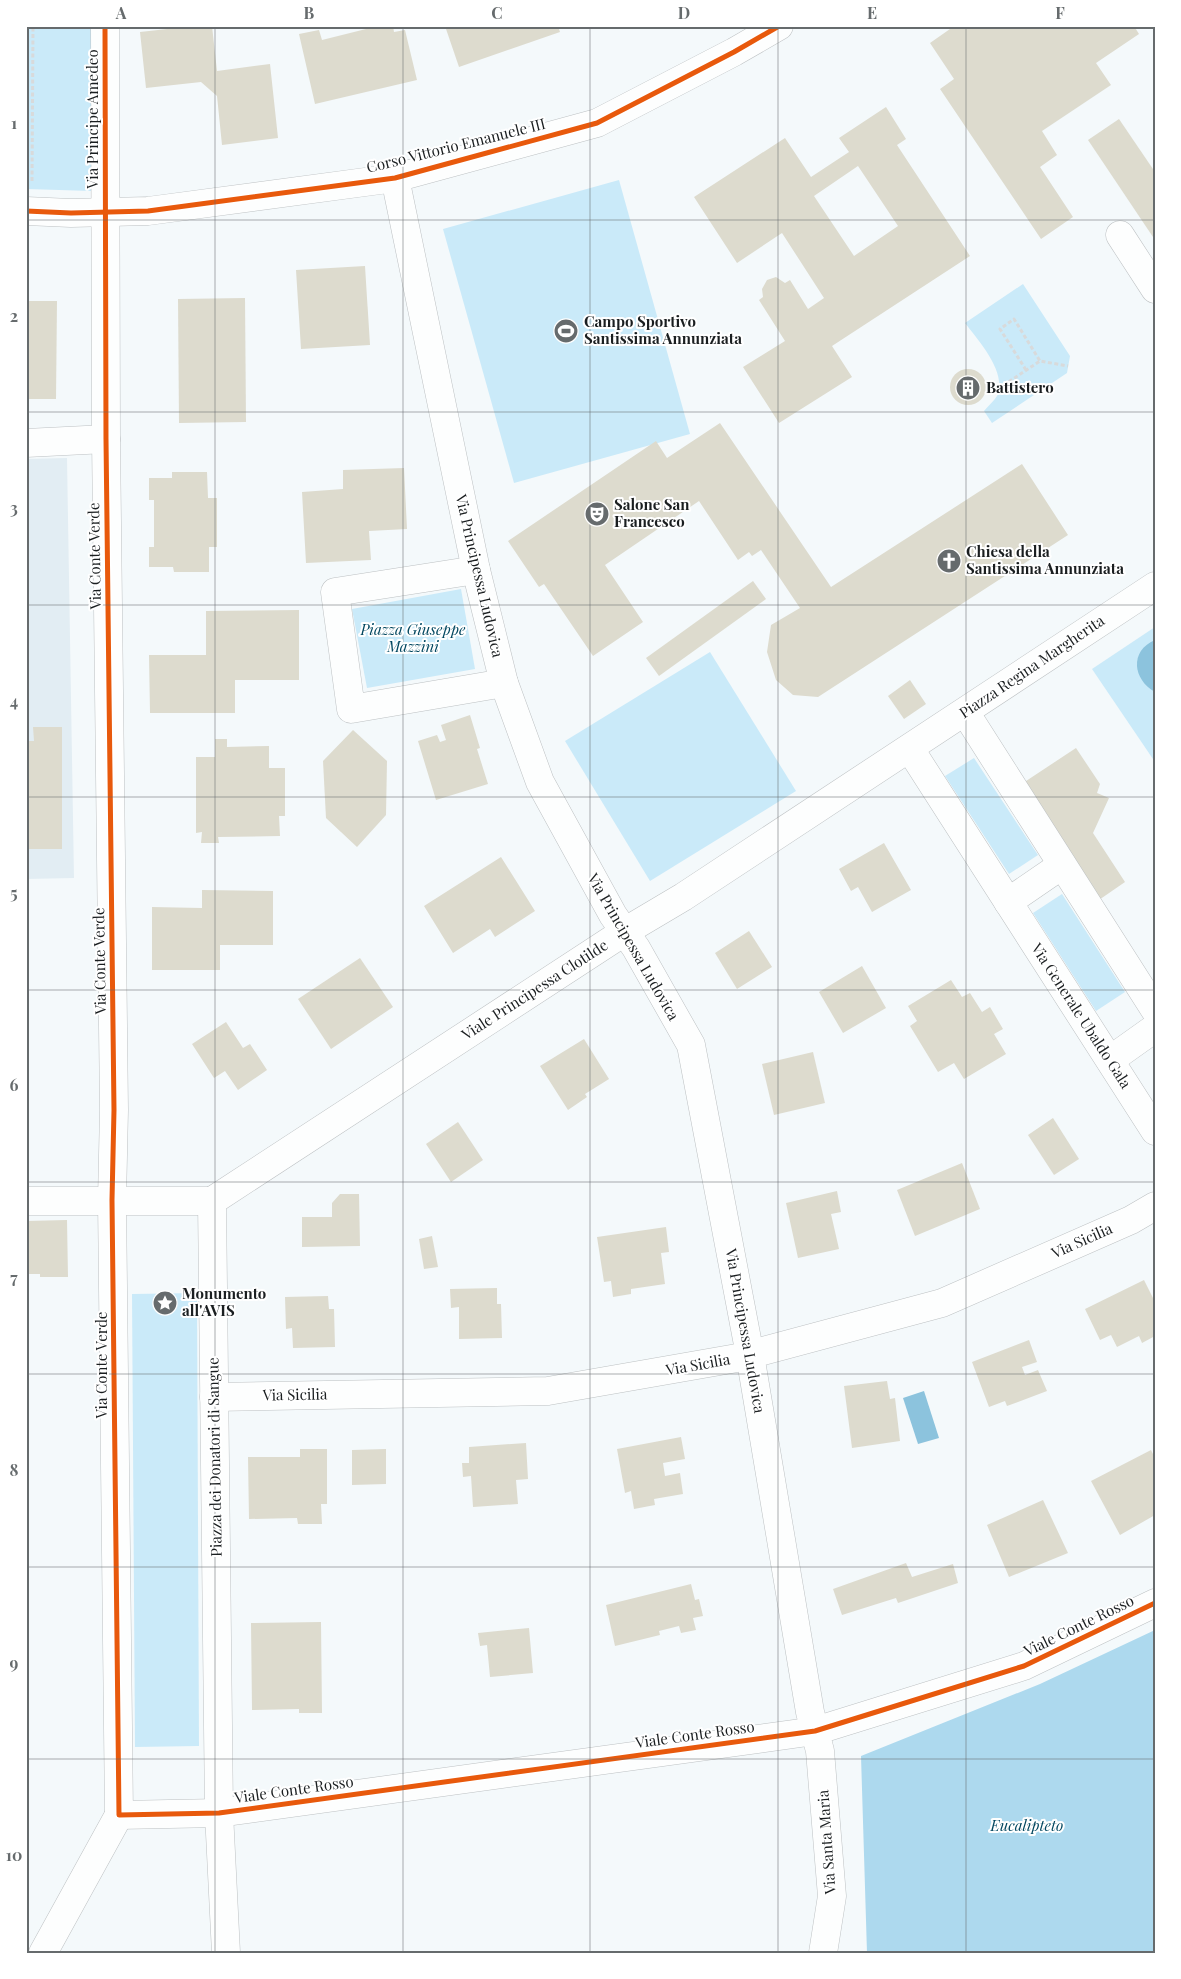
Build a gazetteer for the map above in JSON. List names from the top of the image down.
{
  "streets": {
    "street": [
      "Via Principe Amedeo",
      "Corso Vittorio Emanuele III",
      "Via Conte Verde",
      "Via Principessa Ludovica",
      "Piazza Regina Margherita",
      "Viale Principessa Clotilde",
      "Via Generale Ubaldo Gala",
      "Via Sicilia",
      "Piazza dei Donatori di Sangue",
      "Viale Conte Rosso",
      "Via Santa Maria"
    ]
  },
  "crossings": [
    ["Via Principe Amedeo", "Corso Vittorio Emanuele III"],
    ["Via Principe Amedeo", "Via Conte Verde"],
    ["Corso Vittorio Emanuele III", "Via Conte Verde"],
    ["Corso Vittorio Emanuele III", "Via Principessa Ludovica"],
    ["Via Conte Verde", "Viale Conte Rosso"],
    ["Via Principessa Ludovica", "Viale Principessa Clotilde"],
    ["Via Principessa Ludovica", "Via Sicilia"],
    ["Via Principessa Ludovica", "Viale Conte Rosso"],
    ["Via Principessa Ludovica", "Via Santa Maria"],
    ["Piazza Regina Margherita", "Viale Principessa Clotilde"],
    ["Piazza Regina Margherita", "Via Generale Ubaldo Gala"],
    ["Viale Principessa Clotilde", "Via Generale Ubaldo Gala"],
    ["Viale Principessa Clotilde", "Piazza dei Donatori di Sangue"],
    ["Via Sicilia", "Piazza dei Donatori di Sangue"],
    ["Piazza dei Donatori di Sangue", "Viale Conte Rosso"],
    ["Viale Conte Rosso", "Via Santa Maria"]
  ],
  "parks": ["Piazza Giuseppe Mazzini", "Eucalipteto"],
  "places": {
    "sports": ["Campo Sportivo Santissima Annunziata"],
    "building": ["Battistero"],
    "theatre": ["Salone San Francesco"],
    "church": ["Chiesa della Santissima Annunziata"],
    "place": ["Monumento all'AVIS"]
  },
  "grid": {
    "columns": [
      "A",
      "B",
      "C",
      "D",
      "E",
      "F"
    ],
    "rows": [
      "1",
      "2",
      "3",
      "4",
      "5",
      "6",
      "7",
      "8",
      "9",
      "10"
    ]
  }
}
